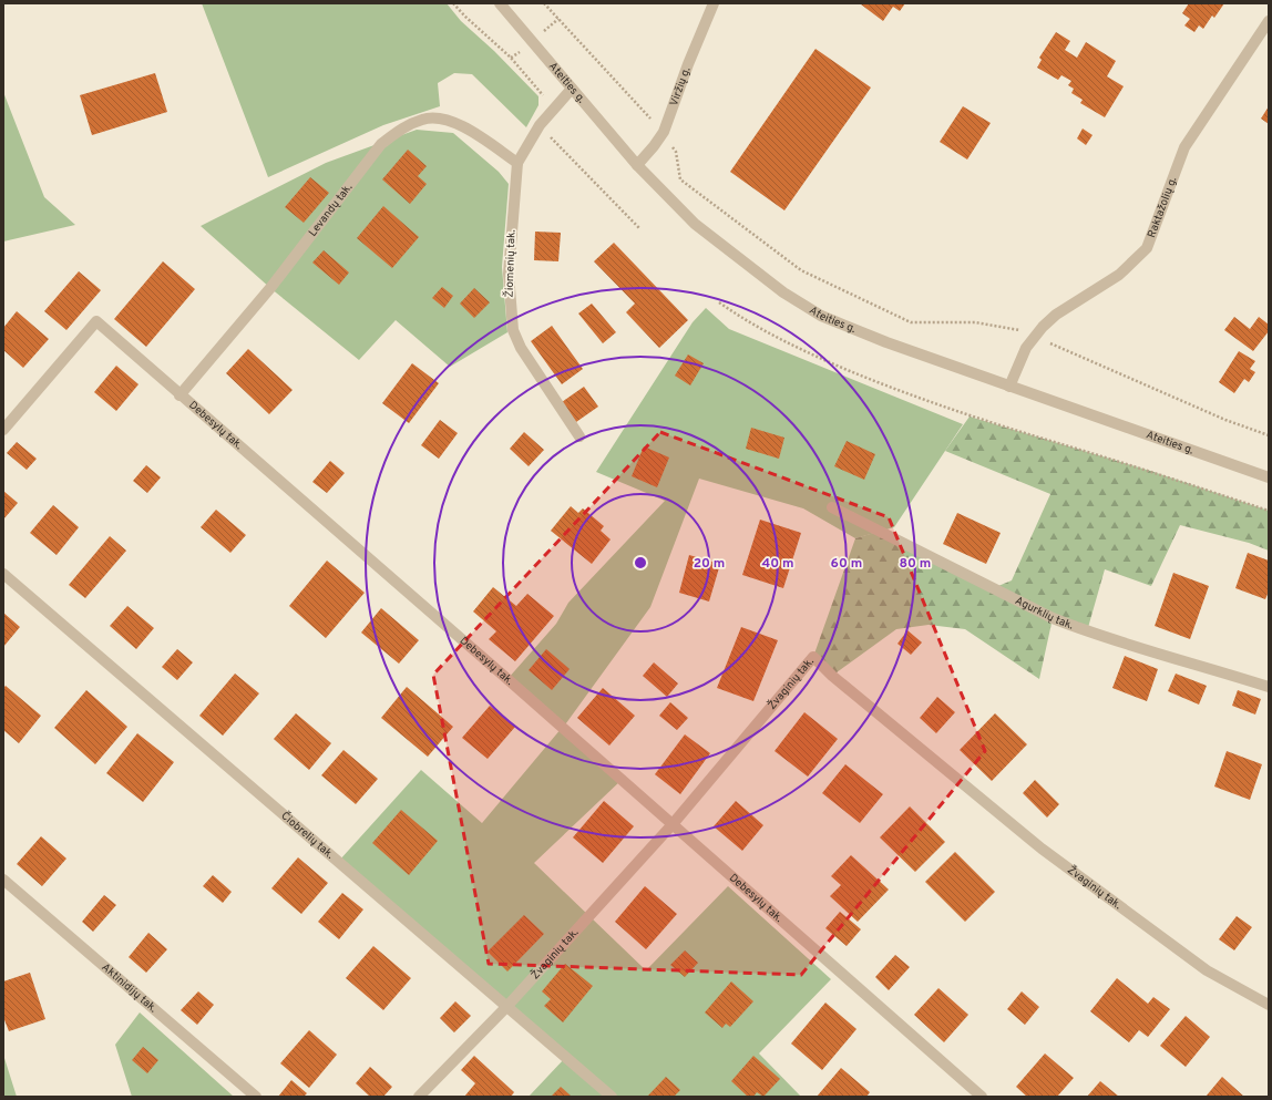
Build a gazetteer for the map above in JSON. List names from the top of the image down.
{
  "streets": {
    "street": [
      "Ateities g.",
      "Viržių g.",
      "Raktažolių g.",
      "Levandų tak.",
      "Žiomenių tak.",
      "Debesylų tak.",
      "Agurklių tak.",
      "Žvaginių tak.",
      "Čiobrelių tak.",
      "Aktinidijų tak."
    ]
  },
  "crossings": [
    ["Ateities g.", "Viržių g."],
    ["Ateities g.", "Raktažolių g."],
    ["Ateities g.", "Žiomenių tak."],
    ["Levandų tak.", "Žiomenių tak."],
    ["Levandų tak.", "Debesylų tak."],
    ["Debesylų tak.", "Žvaginių tak."],
    ["Žvaginių tak.", "Čiobrelių tak."]
  ],
  "rings": [
    "20 m",
    "40 m",
    "60 m",
    "80 m"
  ]
}
